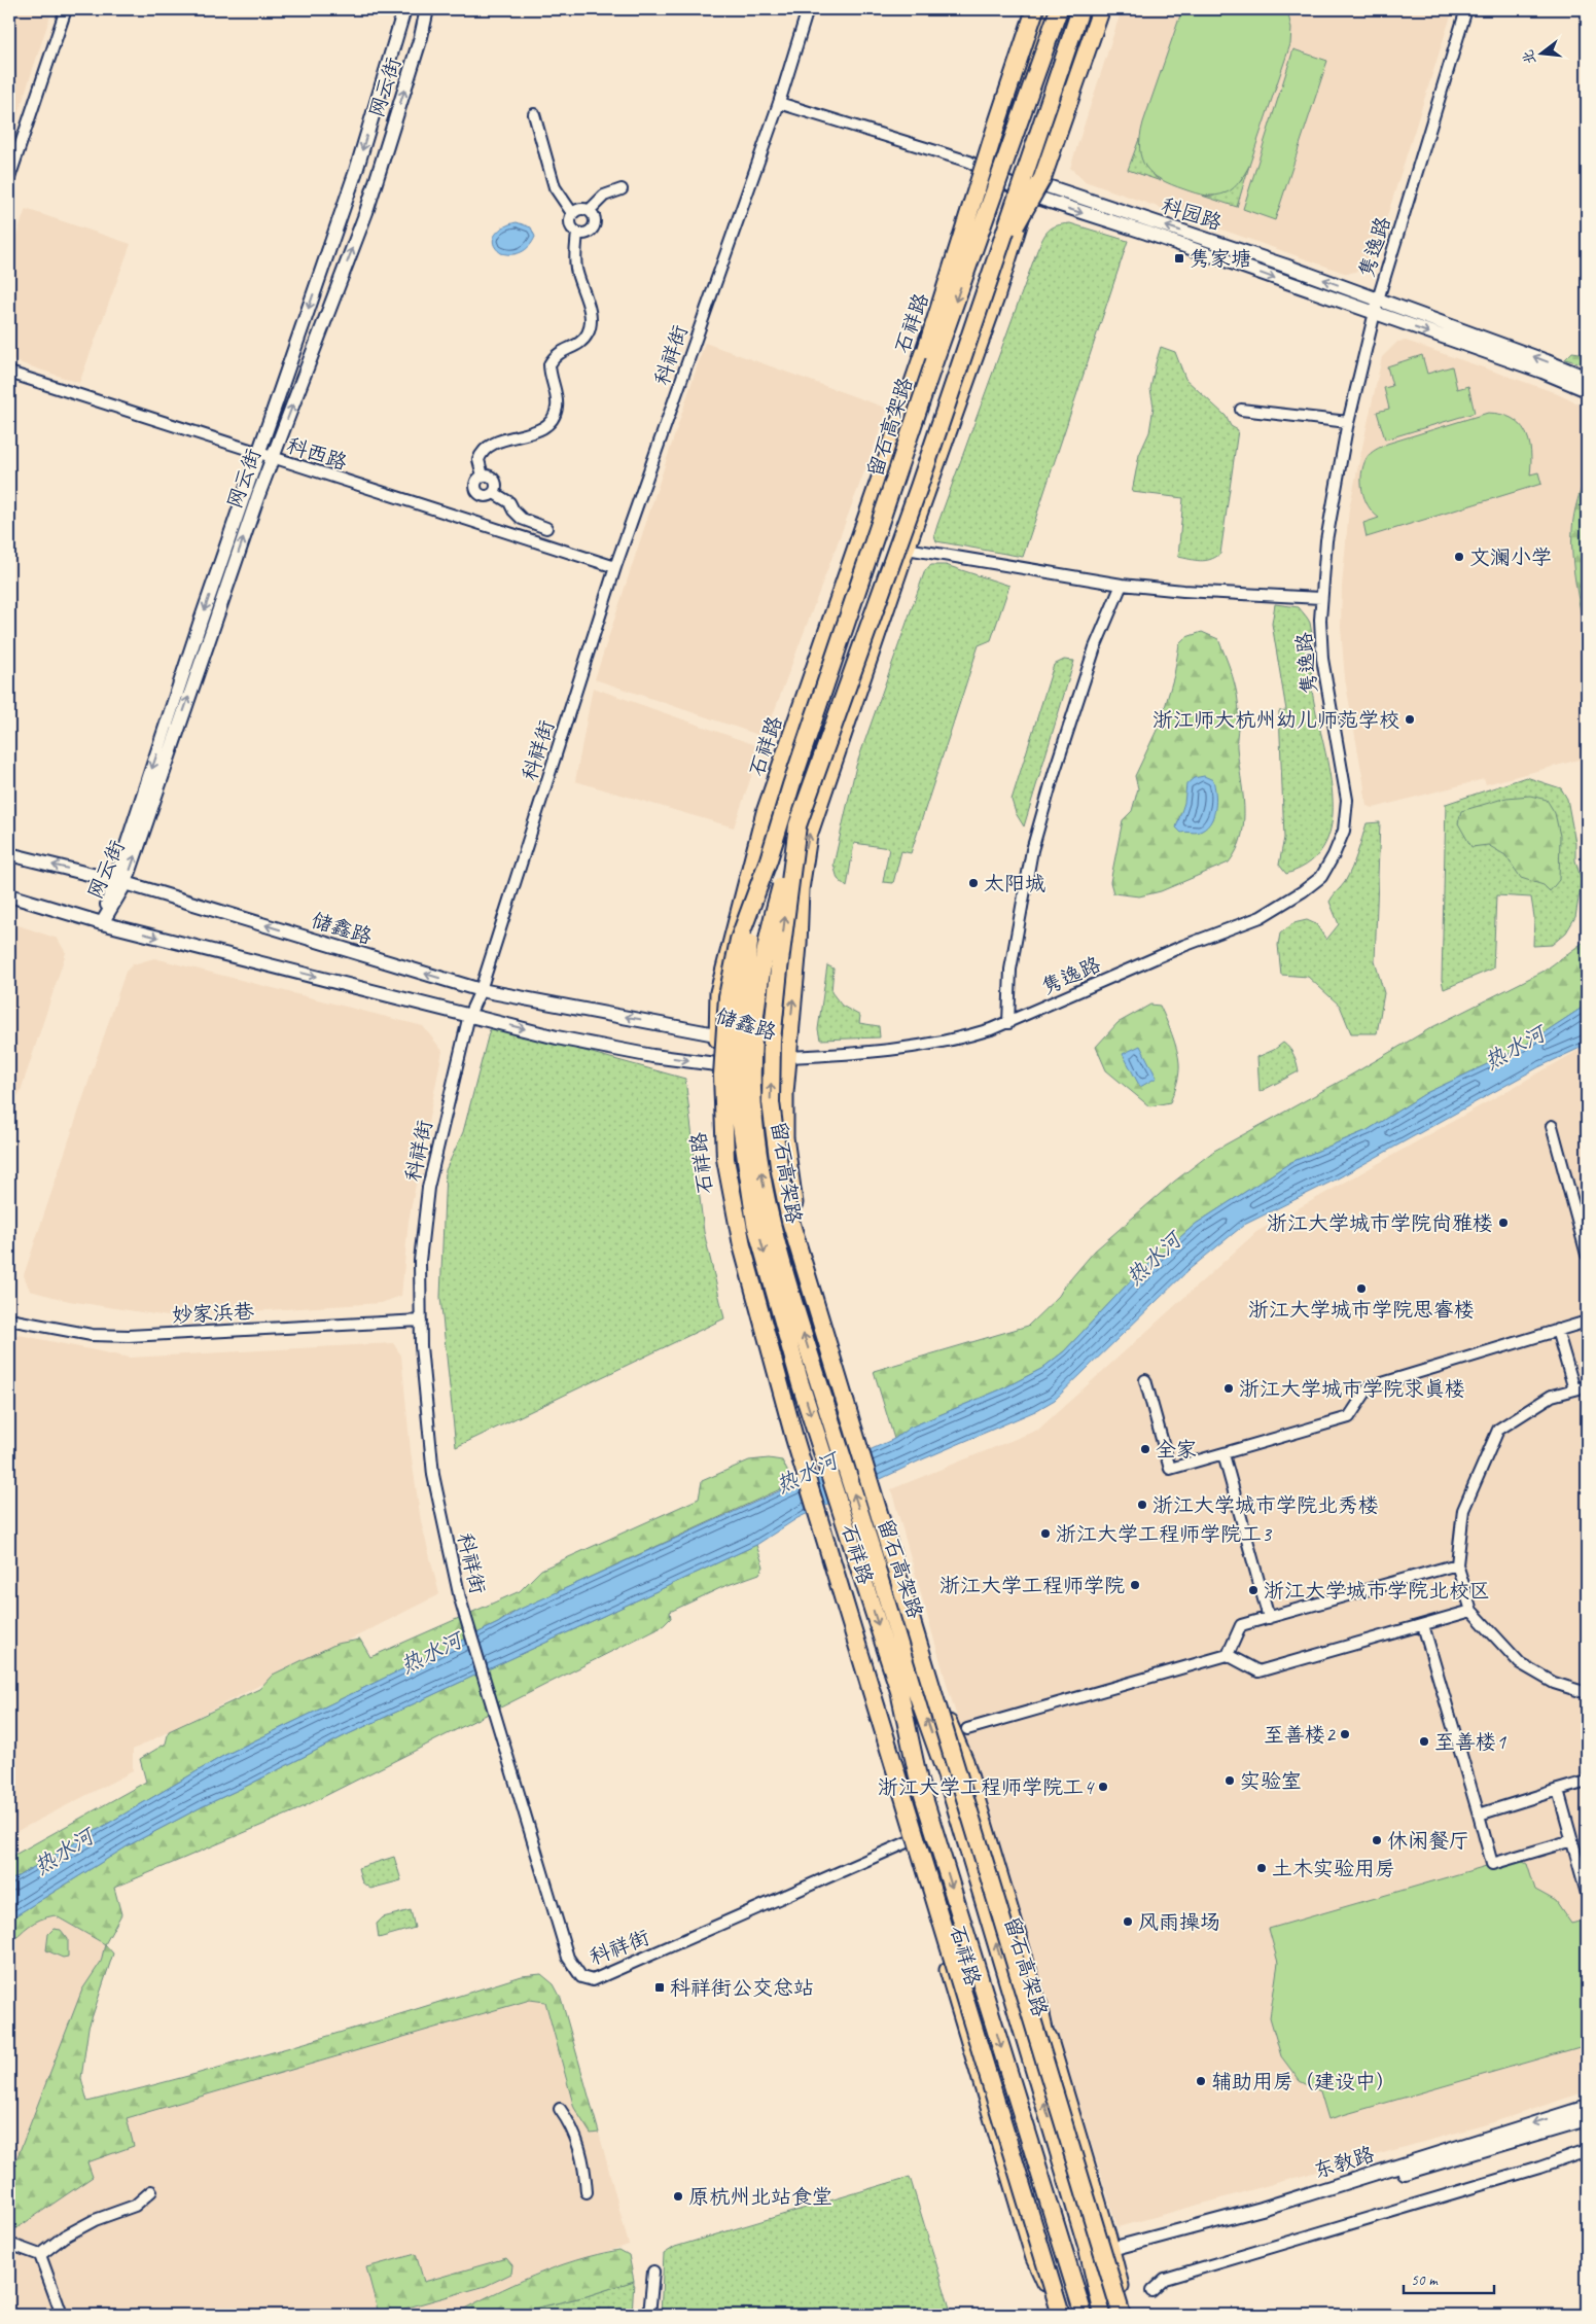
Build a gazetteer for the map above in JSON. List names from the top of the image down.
{
  "streets": {
    "highway": ["留石高架路"],
    "main road": ["石祥路"],
    "street": [
      "网云街",
      "科园路",
      "隽逸路",
      "科祥街",
      "科西路",
      "储鑫路",
      "妙家浜巷",
      "东教路"
    ]
  },
  "crossings": [
    ["网云街", "科西路"],
    ["网云街", "储鑫路"],
    ["科园路", "隽逸路"],
    ["科园路", "石祥路"],
    ["科园路", "科祥街"],
    ["隽逸路", "石祥路"],
    ["隽逸路", "储鑫路"],
    ["石祥路", "科祥街"],
    ["石祥路", "留石高架路"],
    ["石祥路", "储鑫路"],
    ["石祥路", "东教路"],
    ["科祥街", "科西路"],
    ["科祥街", "储鑫路"],
    ["科祥街", "妙家浜巷"]
  ],
  "water": ["热水河"],
  "places": {
    "transit": ["隽家塘", "科祥街公交总站"],
    "other": [
      "文澜小学",
      "浙江师大杭州幼儿师范学校",
      "太阳城",
      "浙江大学城市学院尚雅楼",
      "浙江大学城市学院思睿楼",
      "浙江大学城市学院求真楼",
      "全家",
      "浙江大学城市学院北秀楼",
      "浙江大学工程师学院工3",
      "浙江大学工程师学院",
      "浙江大学城市学院北校区",
      "至善楼2",
      "至善楼1",
      "实验室",
      "浙江大学工程师学院工4",
      "休闲餐厅",
      "土木实验用房",
      "风雨操场",
      "辅助用房（建设中）",
      "原杭州北站食堂"
    ]
  },
  "scale_bar": "50 m",
  "north": "left"
}
